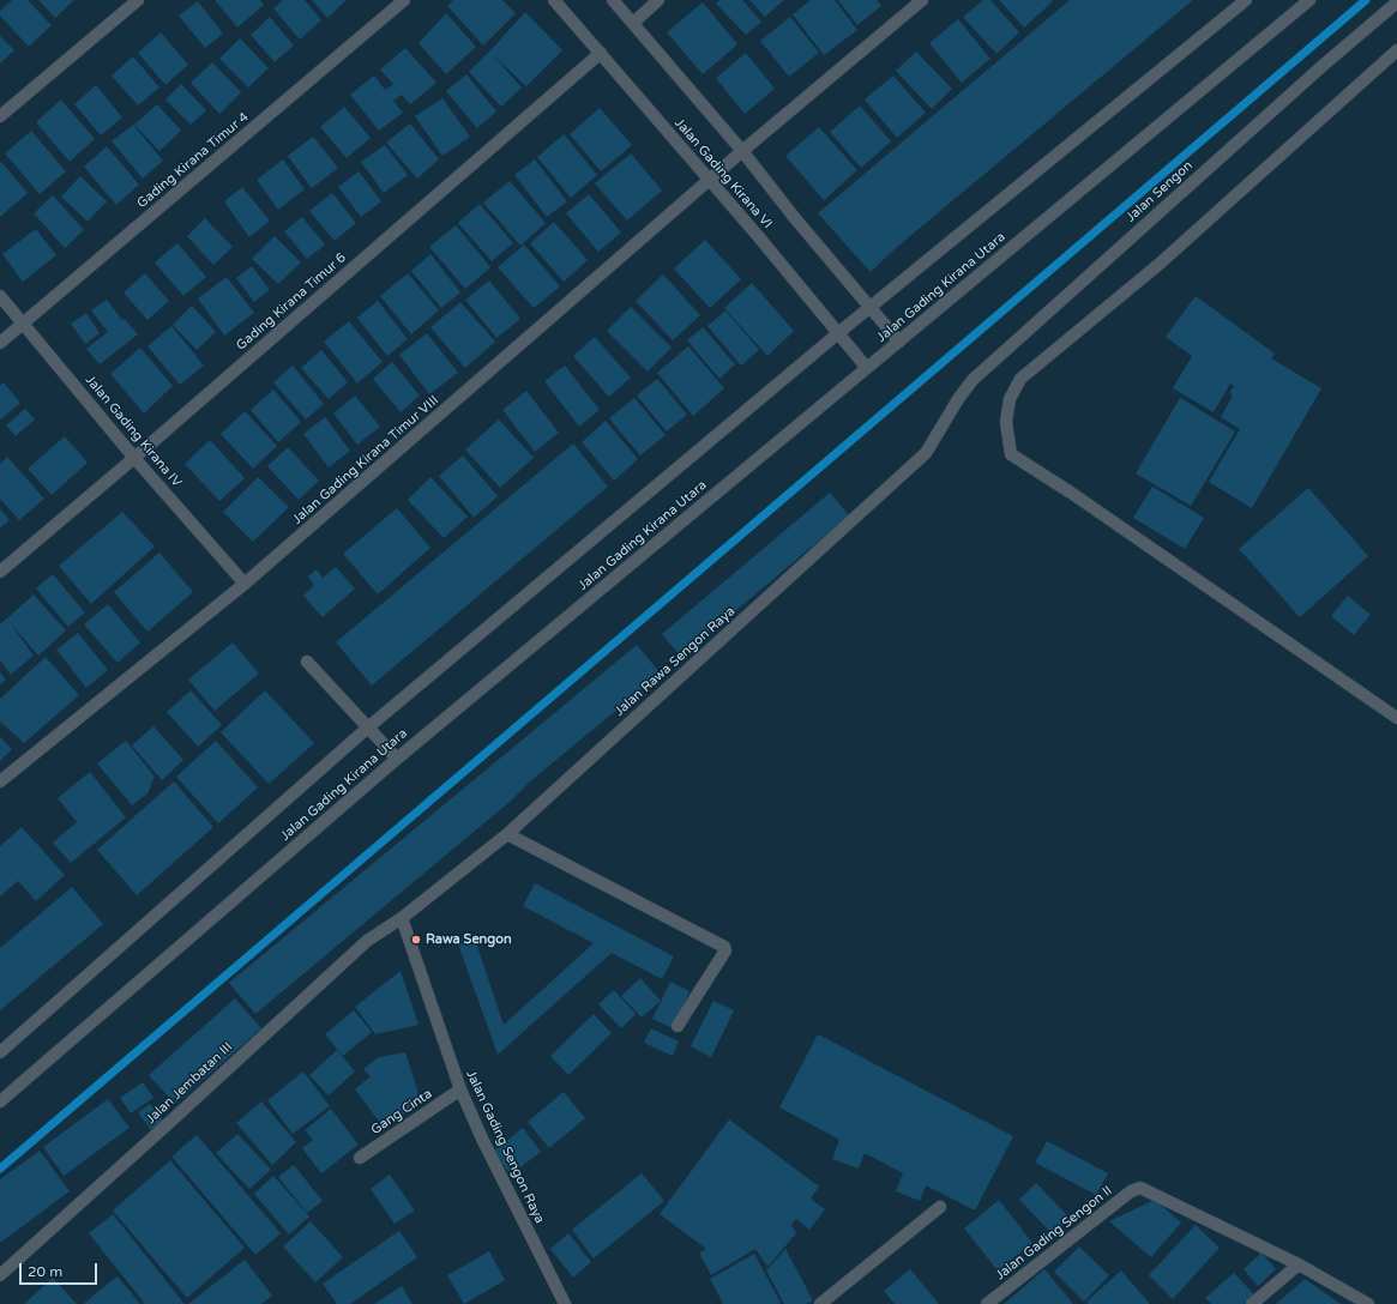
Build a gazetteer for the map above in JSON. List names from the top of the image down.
{
  "streets": {
    "street": [
      "Gading Kirana Timur 4",
      "Jalan Gading Kirana VI",
      "Jalan Sengon",
      "Jalan Gading Kirana Utara",
      "Gading Kirana Timur 6",
      "Jalan Gading Kirana IV",
      "Jalan Gading Kirana Timur VIII",
      "Jalan Rawa Sengon Raya",
      "Jalan Jembatan III",
      "Gang Cinta",
      "Jalan Gading Sengon Raya",
      "Jalan Gading Sengon II"
    ]
  },
  "crossings": [
    ["Gading Kirana Timur 4", "Jalan Gading Kirana IV"],
    ["Jalan Gading Kirana VI", "Jalan Gading Kirana Utara"],
    ["Jalan Gading Kirana VI", "Gading Kirana Timur 6"],
    ["Jalan Gading Kirana VI", "Jalan Gading Kirana Timur VIII"],
    ["Jalan Sengon", "Jalan Rawa Sengon Raya"],
    ["Gading Kirana Timur 6", "Jalan Gading Kirana IV"],
    ["Jalan Gading Kirana IV", "Jalan Gading Kirana Timur VIII"],
    ["Jalan Rawa Sengon Raya", "Jalan Jembatan III"],
    ["Jalan Rawa Sengon Raya", "Jalan Gading Sengon Raya"],
    ["Jalan Jembatan III", "Jalan Gading Sengon Raya"],
    ["Gang Cinta", "Jalan Gading Sengon Raya"]
  ],
  "places": ["Rawa Sengon"],
  "scale_bar": "20 m"
}
